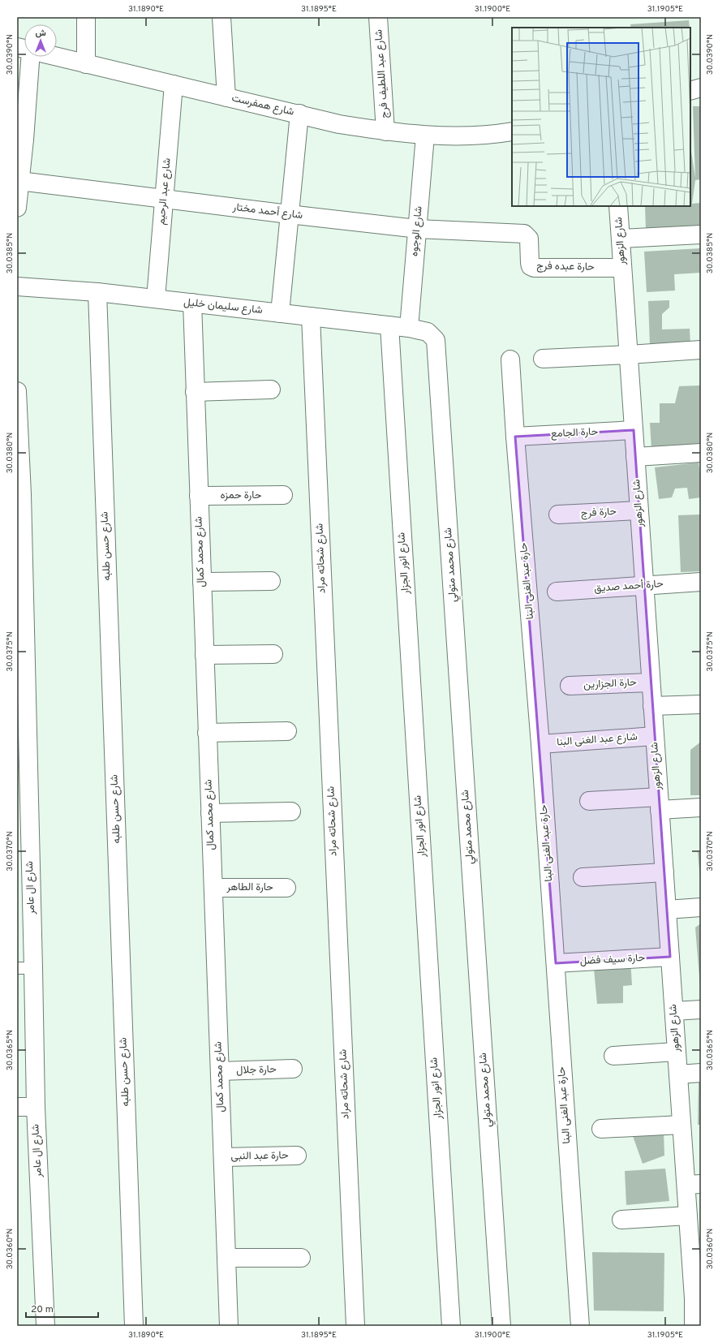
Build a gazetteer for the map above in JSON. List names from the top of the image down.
{
  "streets": {
    "street": [
      "شارع عبد اللطيف فرج",
      "شارع همفرست",
      "شارع عبد الرحيم",
      "شارع أحمد مختار",
      "شارع الوجوه",
      "شارع الزهور",
      "حارة عبده فرج",
      "شارع سليمان خليل",
      "حارة الجامع",
      "حارة حمزه",
      "حارة فرج",
      "شارع حسن طلبه",
      "شارع محمد كمال",
      "شارع شحاته مراد",
      "شارع انور الجزار",
      "شارع محمد متولي",
      "حارة عبد الغنى البنا",
      "حارة أحمد صديق",
      "حارة الجزارين",
      "شارع عبد الغنى البنا",
      "شارع ال عامر",
      "حارة الطاهر",
      "حارة سيف فضل",
      "حارة جلال",
      "حارة عبد النبى"
    ]
  },
  "crossings": [
    ["شارع عبد اللطيف فرج", "شارع همفرست"],
    ["شارع همفرست", "شارع عبد الرحيم"],
    ["شارع همفرست", "شارع الوجوه"],
    ["شارع عبد الرحيم", "شارع أحمد مختار"],
    ["شارع عبد الرحيم", "شارع سليمان خليل"],
    ["شارع أحمد مختار", "شارع الوجوه"],
    ["شارع أحمد مختار", "حارة عبده فرج"],
    ["شارع الوجوه", "شارع سليمان خليل"],
    ["شارع الزهور", "حارة عبده فرج"],
    ["شارع الزهور", "حارة الجامع"],
    ["شارع الزهور", "حارة فرج"],
    ["شارع الزهور", "حارة أحمد صديق"],
    ["شارع الزهور", "حارة الجزارين"],
    ["شارع الزهور", "شارع عبد الغنى البنا"],
    ["شارع الزهور", "حارة سيف فضل"],
    ["شارع سليمان خليل", "شارع حسن طلبه"],
    ["شارع سليمان خليل", "شارع محمد كمال"],
    ["شارع سليمان خليل", "شارع شحاته مراد"],
    ["شارع سليمان خليل", "شارع انور الجزار"],
    ["شارع سليمان خليل", "شارع محمد متولي"],
    ["حارة الجامع", "حارة عبد الغنى البنا"],
    ["حارة حمزه", "شارع محمد كمال"],
    ["شارع محمد كمال", "حارة الطاهر"],
    ["شارع محمد كمال", "حارة جلال"],
    ["شارع محمد كمال", "حارة عبد النبى"],
    ["حارة عبد الغنى البنا", "شارع عبد الغنى البنا"],
    ["حارة عبد الغنى البنا", "حارة سيف فضل"]
  ],
  "scale_bar": "20 m",
  "north": "top",
  "coordinates": [
    "31.1890°E",
    "31.1895°E",
    "31.1900°E",
    "31.1905°E",
    "30.0390°N",
    "30.0385°N",
    "30.0380°N",
    "30.0375°N",
    "30.0370°N",
    "30.0365°N",
    "30.0360°N"
  ]
}
